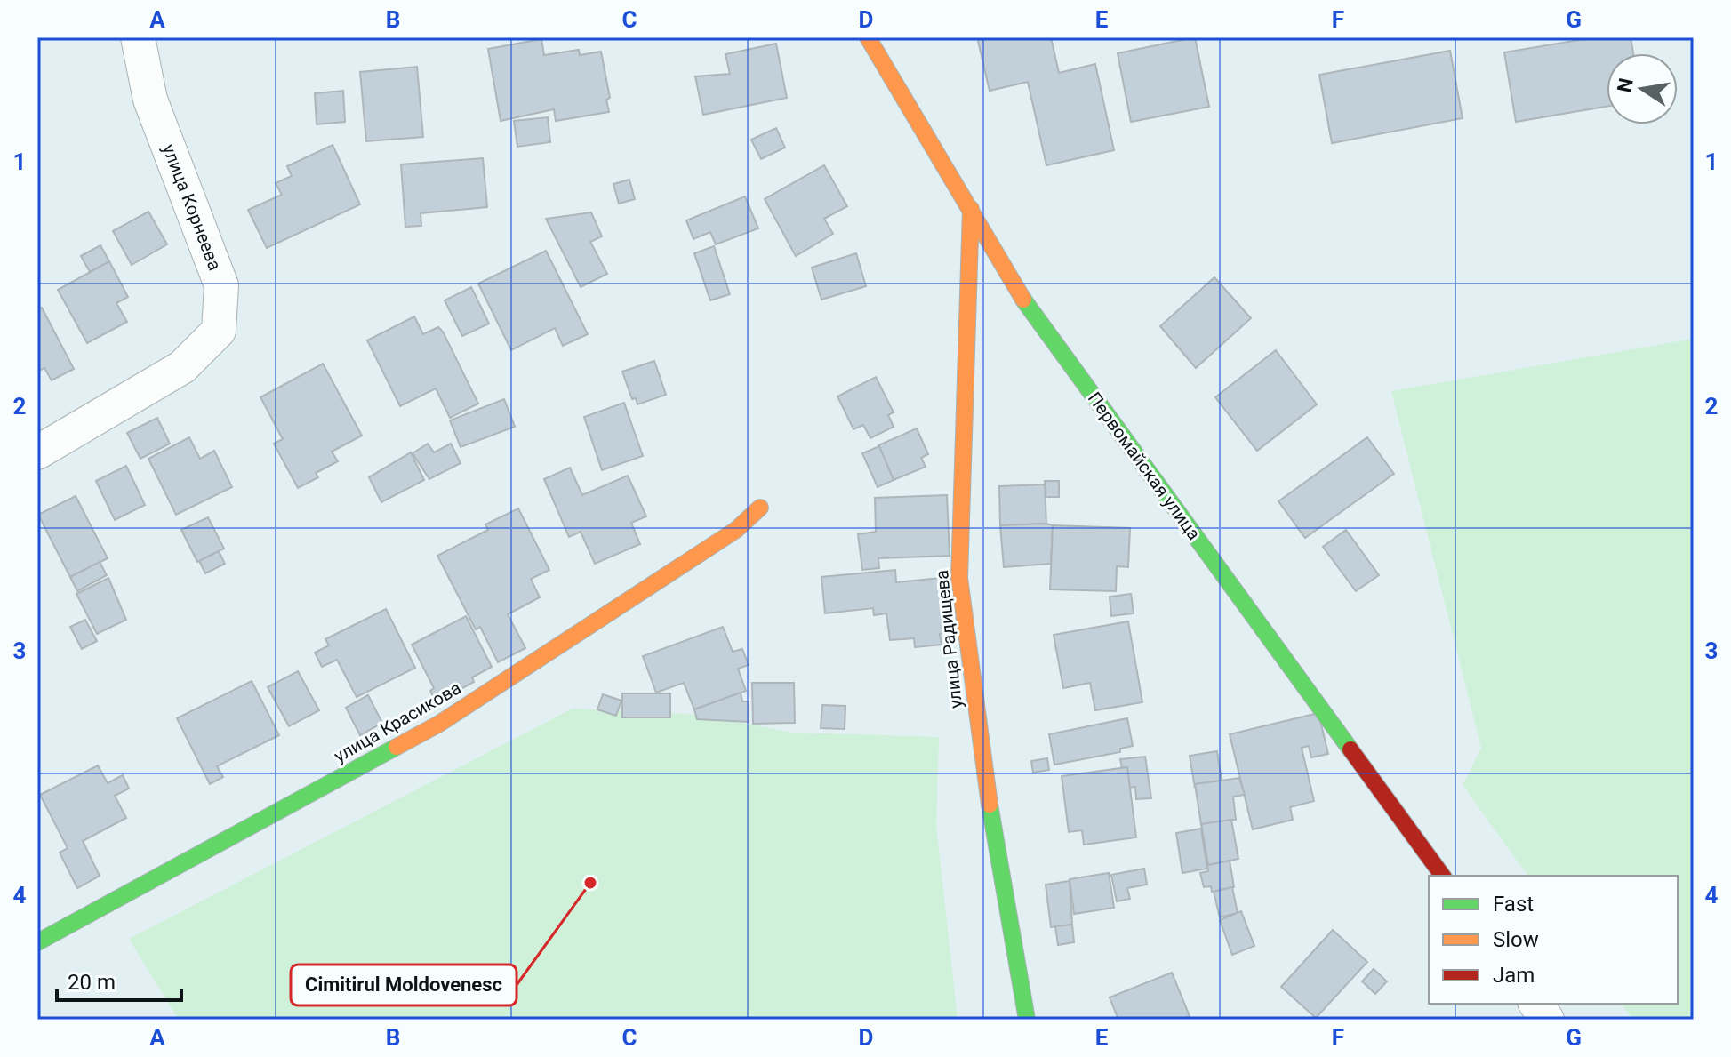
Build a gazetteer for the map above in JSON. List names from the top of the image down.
{
  "streets": {
    "street": [
      "улица Корнеева",
      "Первомайская улица",
      "улица Радищева",
      "улица Красикова"
    ]
  },
  "crossings": [
    ["Первомайская улица", "улица Радищева"]
  ],
  "places": ["Cimitirul Moldovenesc"],
  "legend": ["Fast", "Slow", "Jam"],
  "scale_bar": "20 m",
  "north": "left",
  "grid": {
    "columns": [
      "A",
      "B",
      "C",
      "D",
      "E",
      "F",
      "G"
    ],
    "rows": [
      "1",
      "2",
      "3",
      "4"
    ]
  }
}
